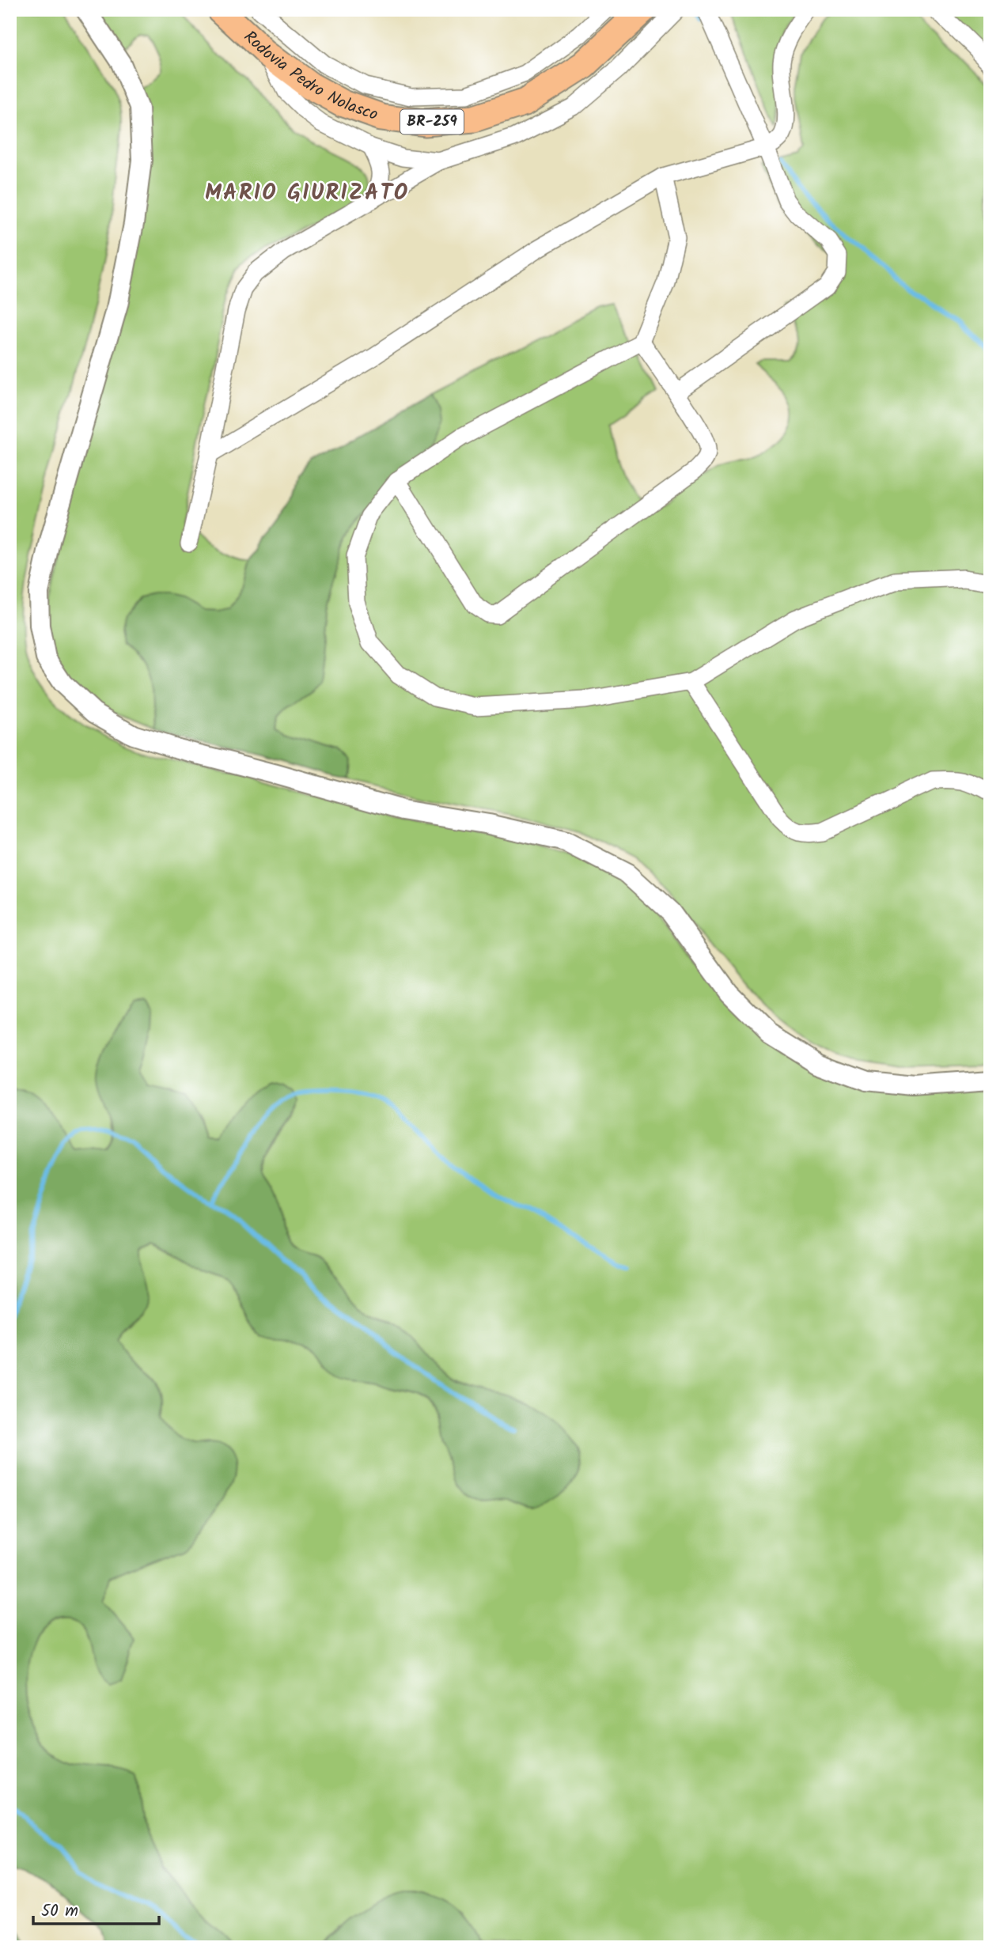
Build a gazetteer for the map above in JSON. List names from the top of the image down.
{
  "streets": {
    "highway": ["Rodovia Pedro Nolasco", "BR-259"]
  },
  "districts": ["MARIO GIURIZATO"],
  "scale_bar": "50 m"
}
